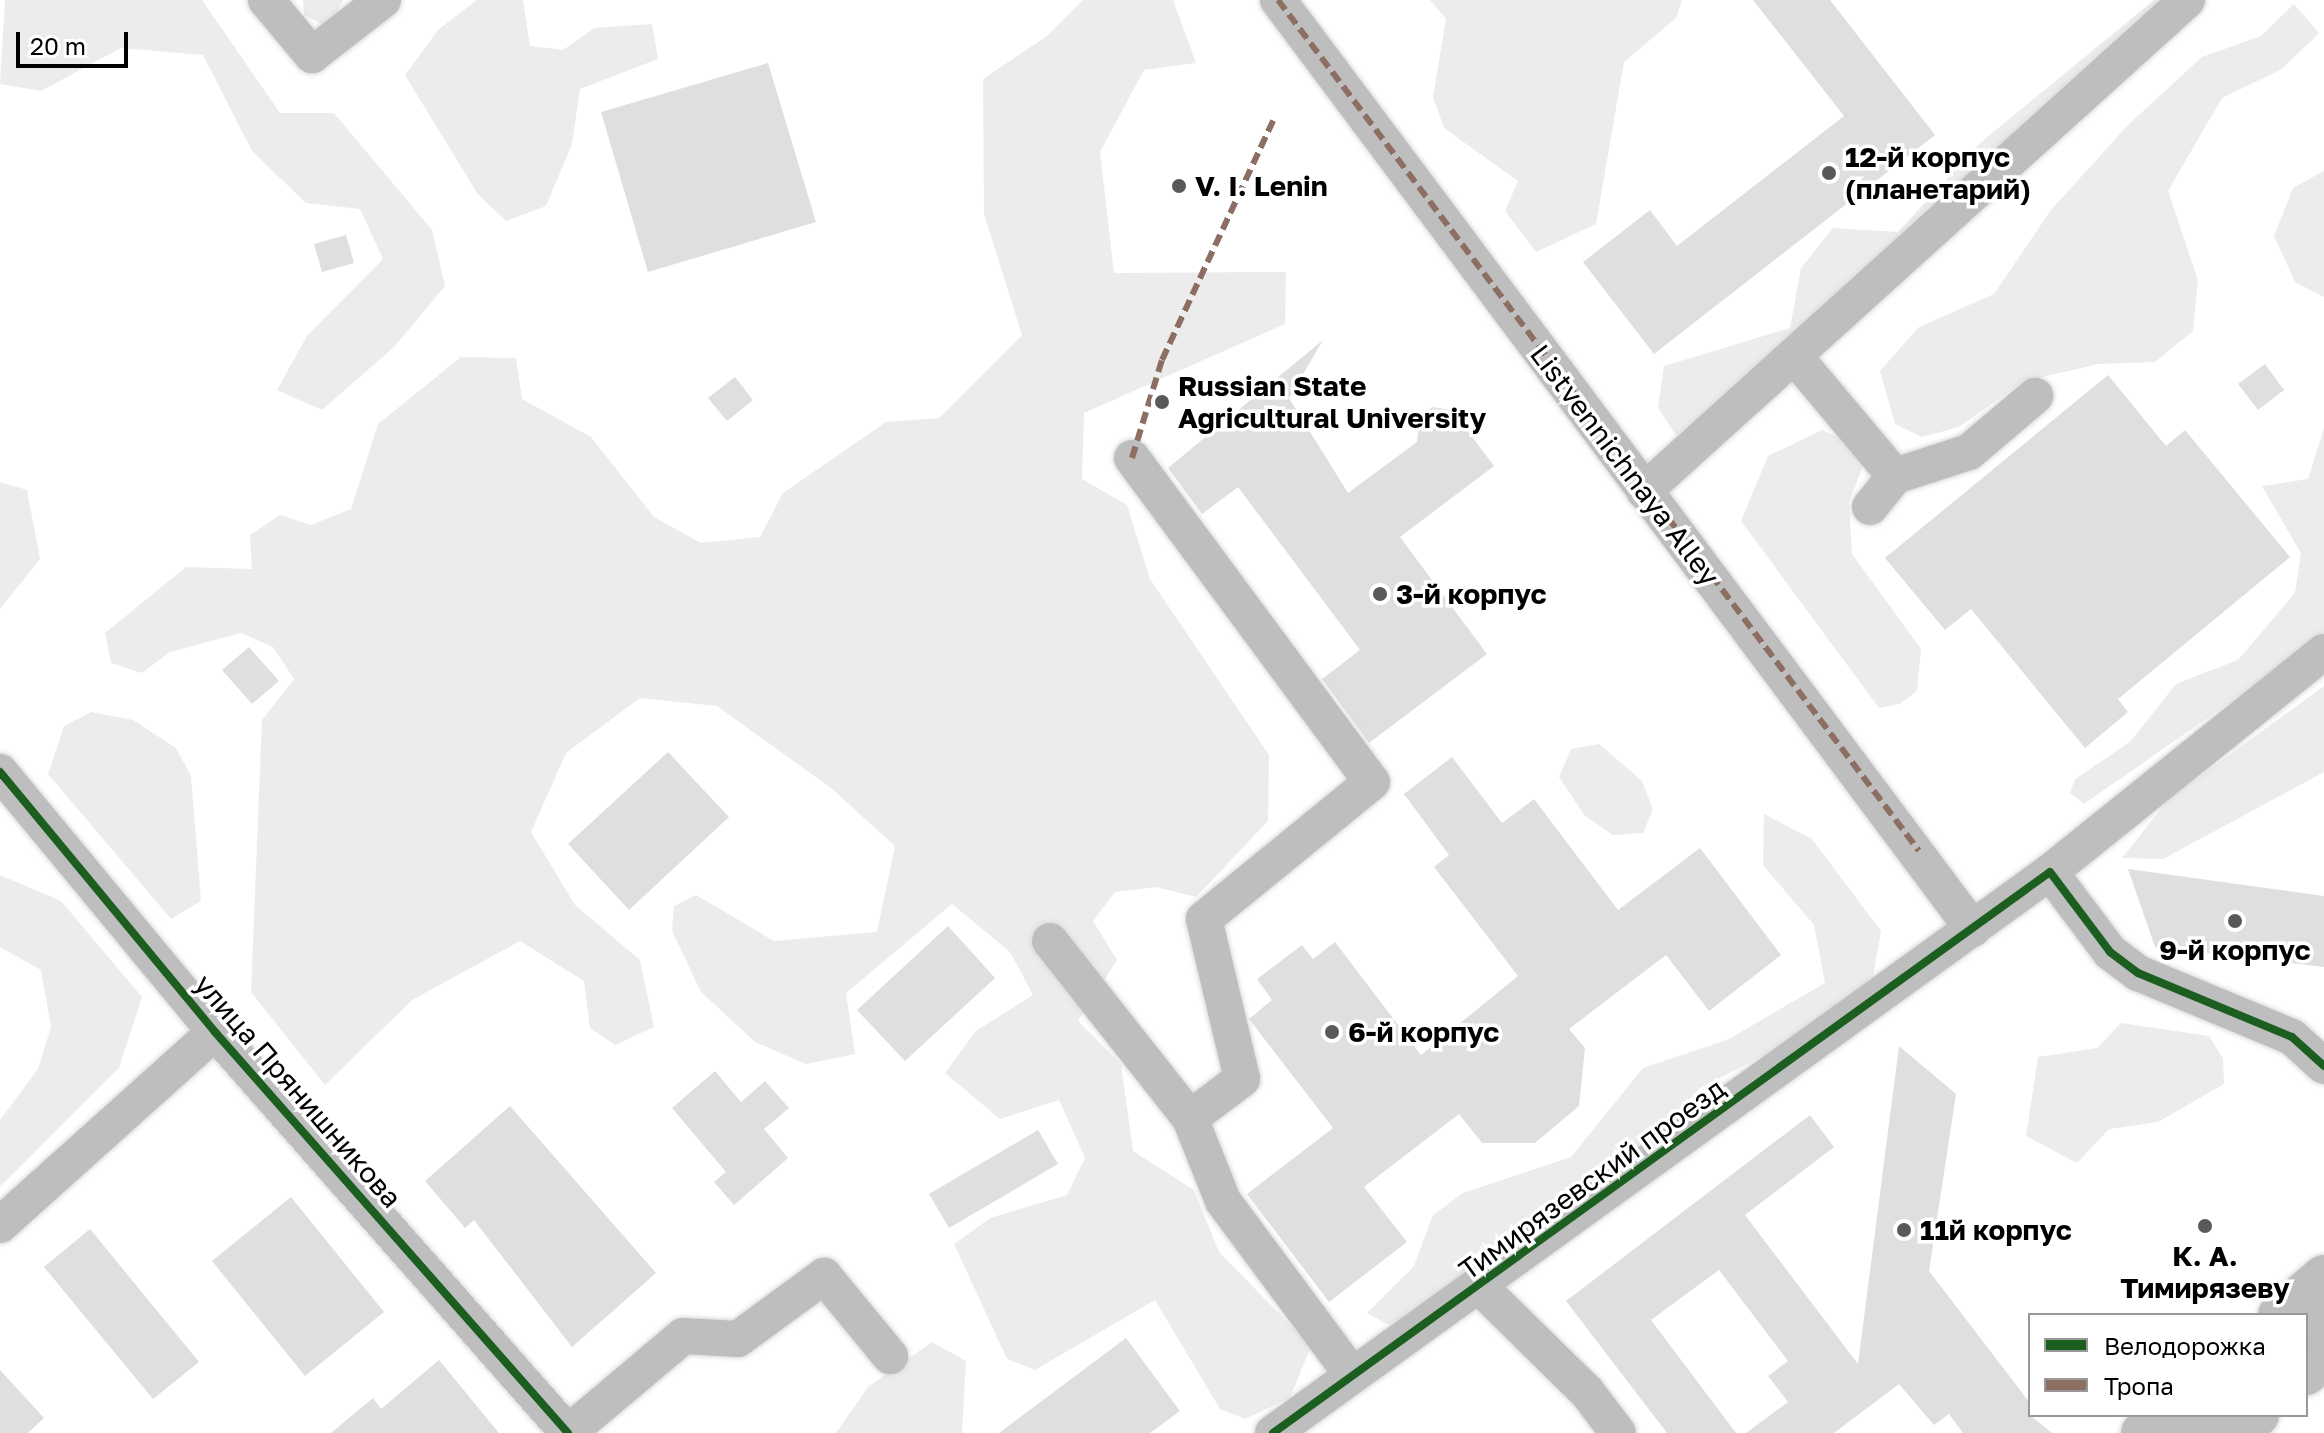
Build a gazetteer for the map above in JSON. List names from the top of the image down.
{
  "streets": {
    "street": ["Listvennichnaya Alley", "улица Прянишникова", "Тимирязевский проезд"]
  },
  "crossings": [
    ["Listvennichnaya Alley", "Тимирязевский проезд"]
  ],
  "places": [
    "12-й корпус (планетарий)",
    "V. I. Lenin",
    "Russian State Agricultural University",
    "3-й корпус",
    "9-й корпус",
    "6-й корпус",
    "К. А. Тимирязеву",
    "11й корпус"
  ],
  "legend": ["Велодорожка", "Тропа"],
  "scale_bar": "20 m"
}
